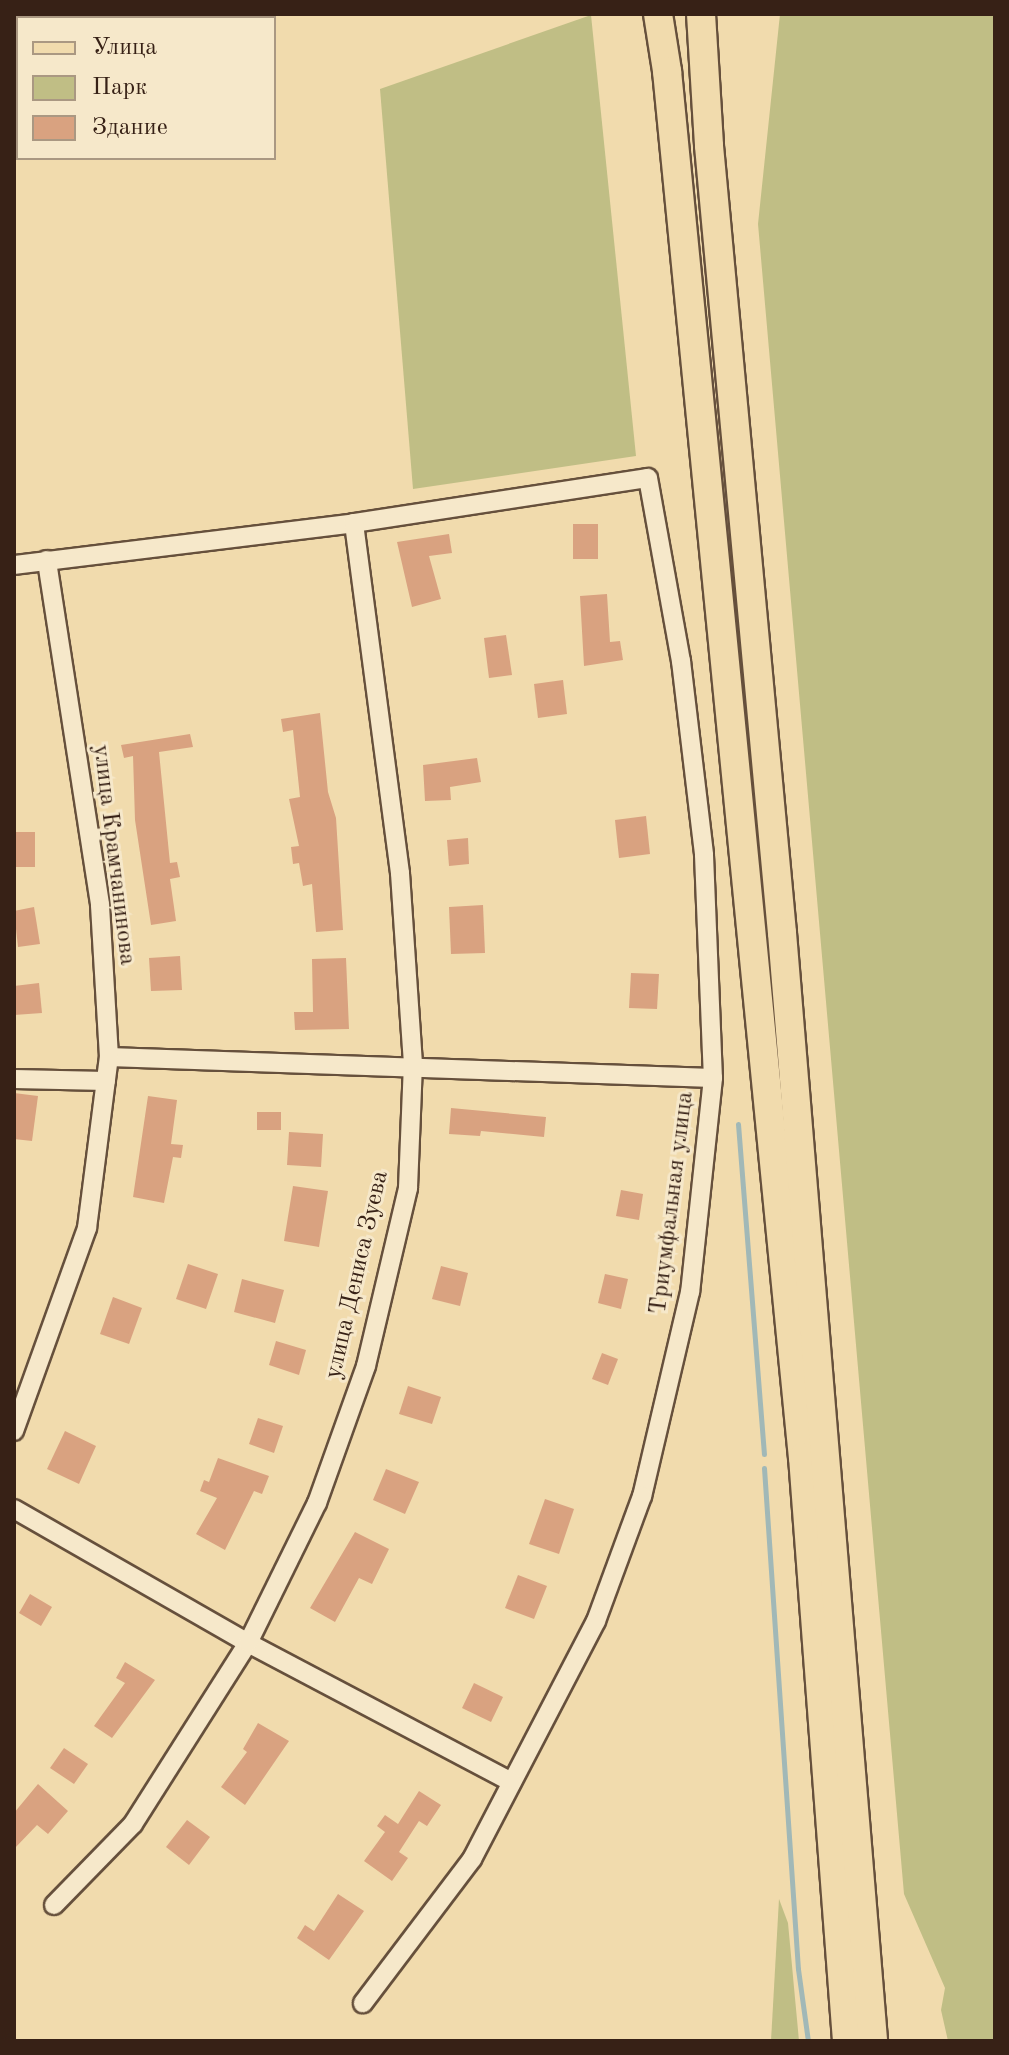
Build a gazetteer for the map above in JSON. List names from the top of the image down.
{
  "streets": {
    "street": ["улица Крамчанинова", "Триумфальная улица", "улица Дениса Зуева"]
  },
  "crossings": [
    ["Триумфальная улица", "улица Дениса Зуева"]
  ],
  "legend": ["Улица", "Парк", "Здание"]
}
